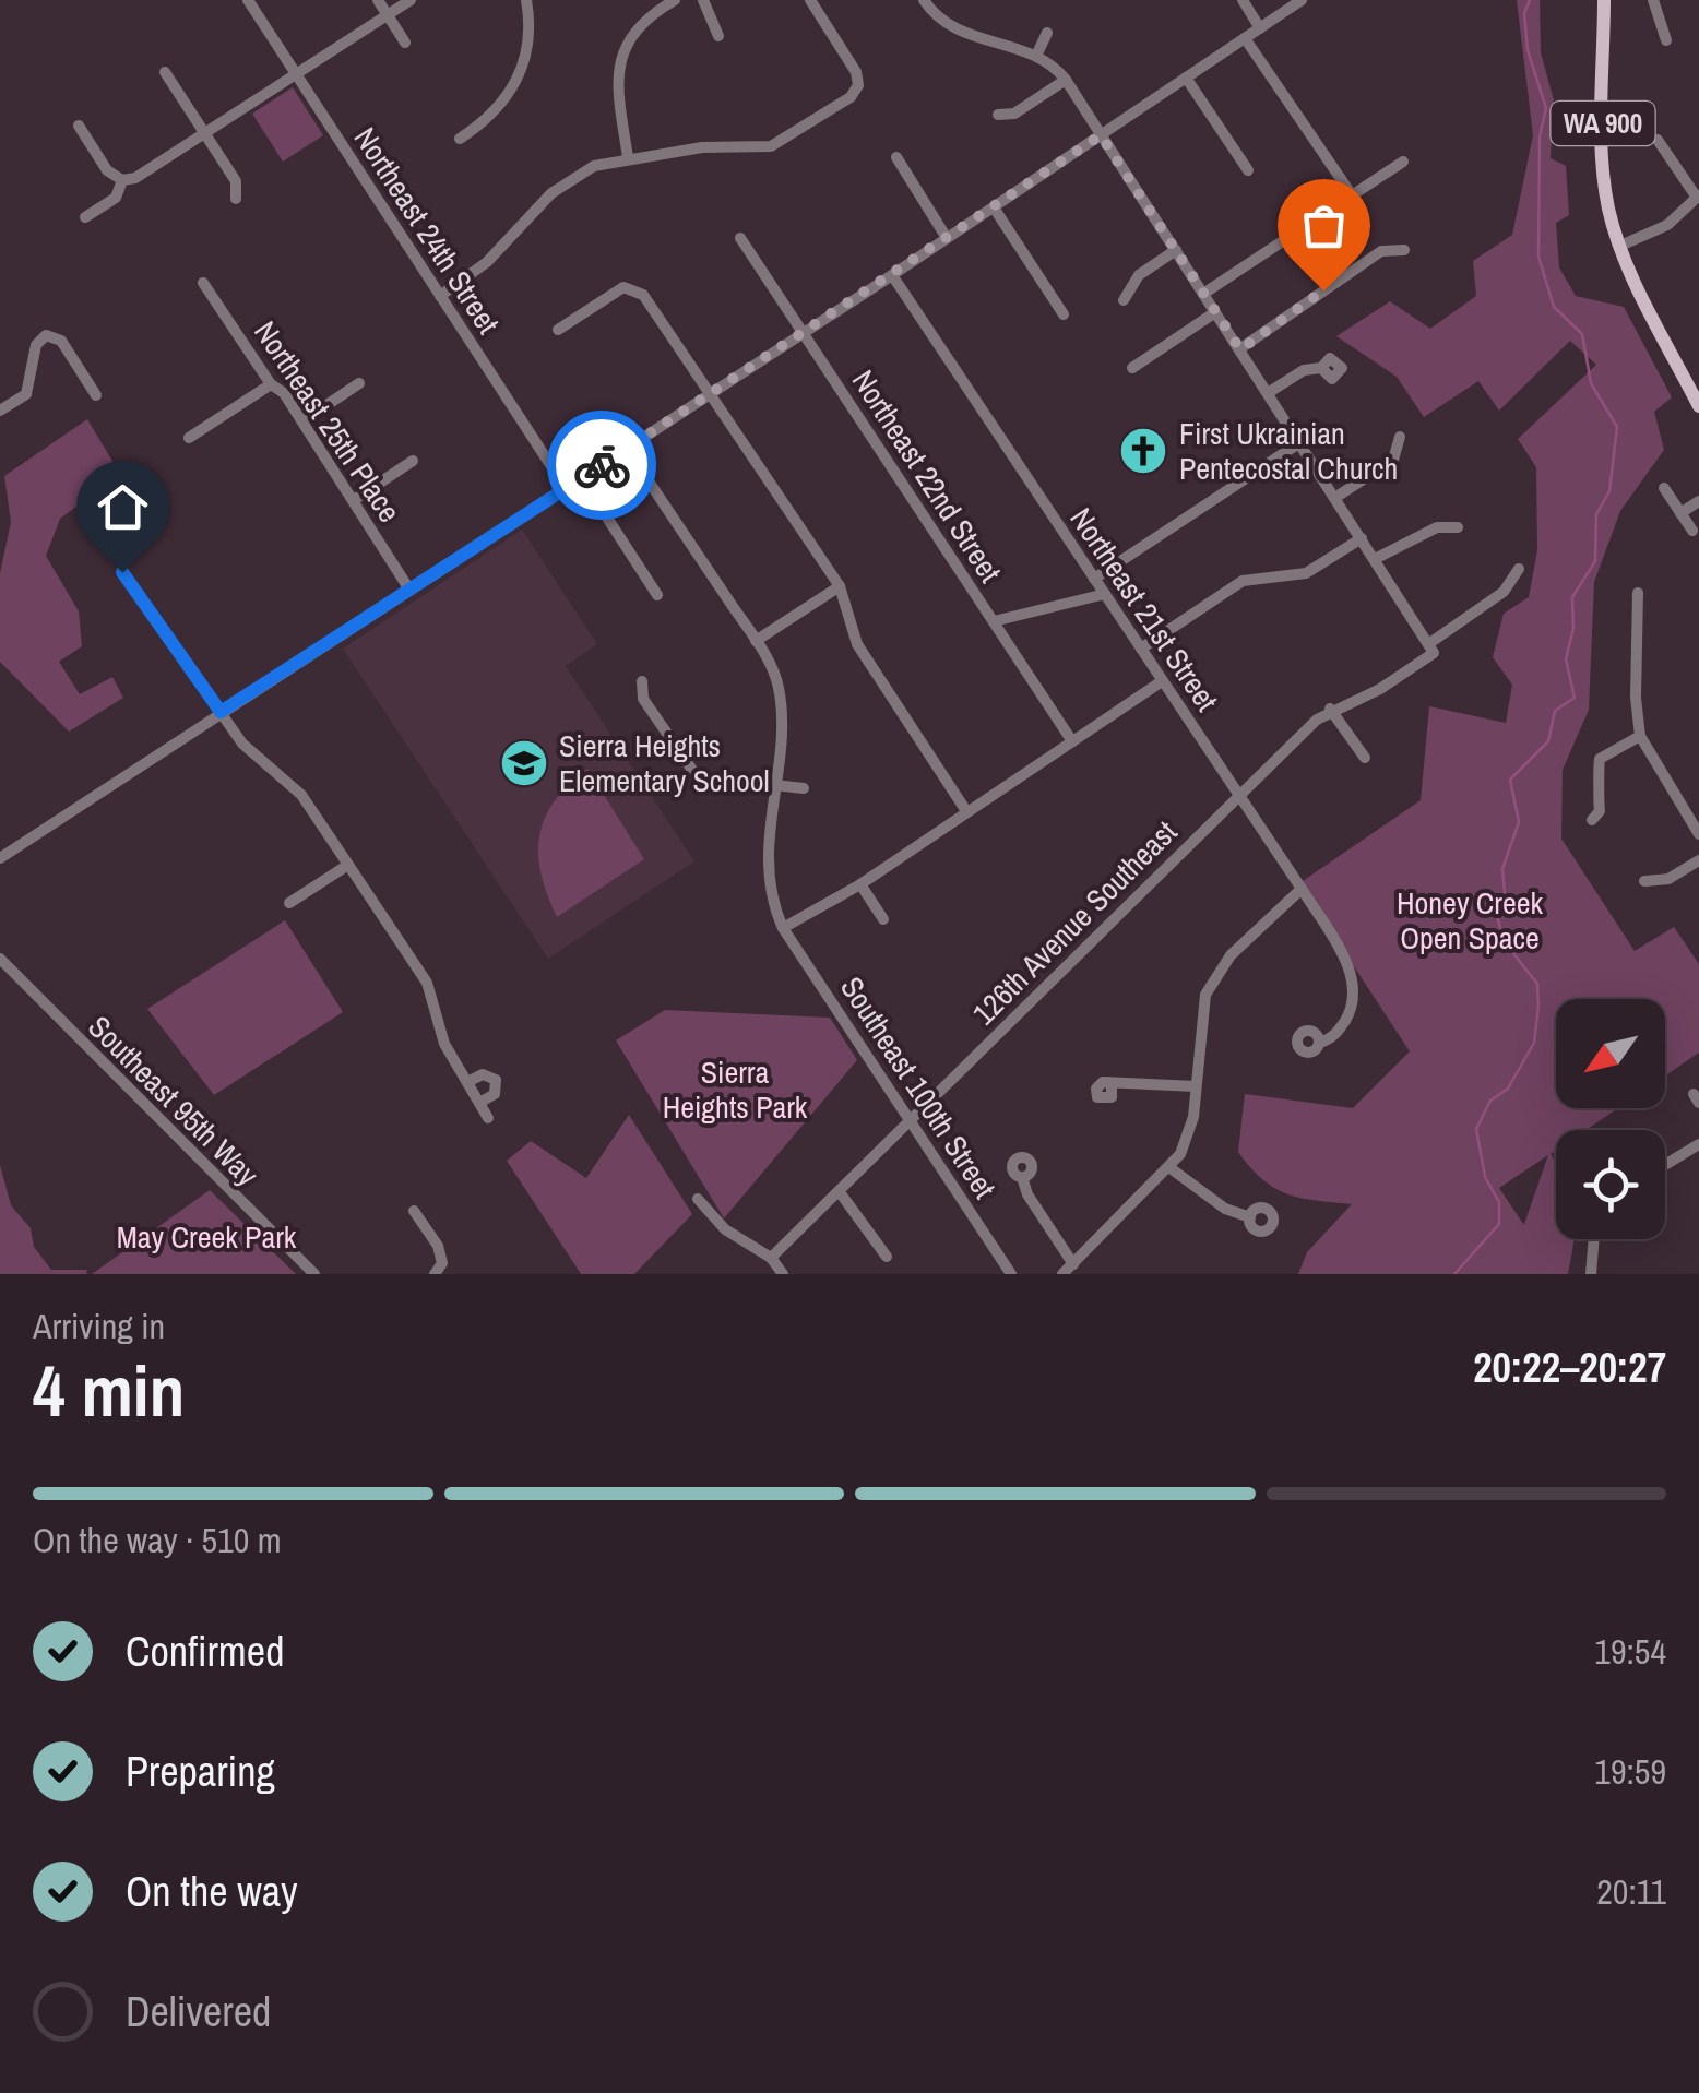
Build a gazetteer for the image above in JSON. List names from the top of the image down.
{
  "streets": {
    "main road": ["WA 900"],
    "street": [
      "Northeast 24th Street",
      "Northeast 25th Place",
      "Northeast 22nd Street",
      "Northeast 21st Street",
      "126th Avenue Southeast",
      "Southeast 100th Street",
      "Southeast 95th Way"
    ]
  },
  "crossings": [
    ["Northeast 21st Street", "126th Avenue Southeast"],
    ["126th Avenue Southeast", "Southeast 100th Street"]
  ],
  "parks": ["Honey Creek Open Space", "Sierra Heights Park", "May Creek Park"],
  "places": {
    "church": ["First Ukrainian Pentecostal Church"],
    "school or university": ["Sierra Heights Elementary School"]
  },
  "north": "bottom left",
  "page": {
    "heading": ["4 min", "Arriving in", "20:22–20:27"],
    "bar": "On the way · 510 m",
    "list": [
      ["Confirmed", "19:54"],
      ["Preparing", "19:59"],
      ["On the way", "20:11"],
      "Delivered"
    ]
  }
}
